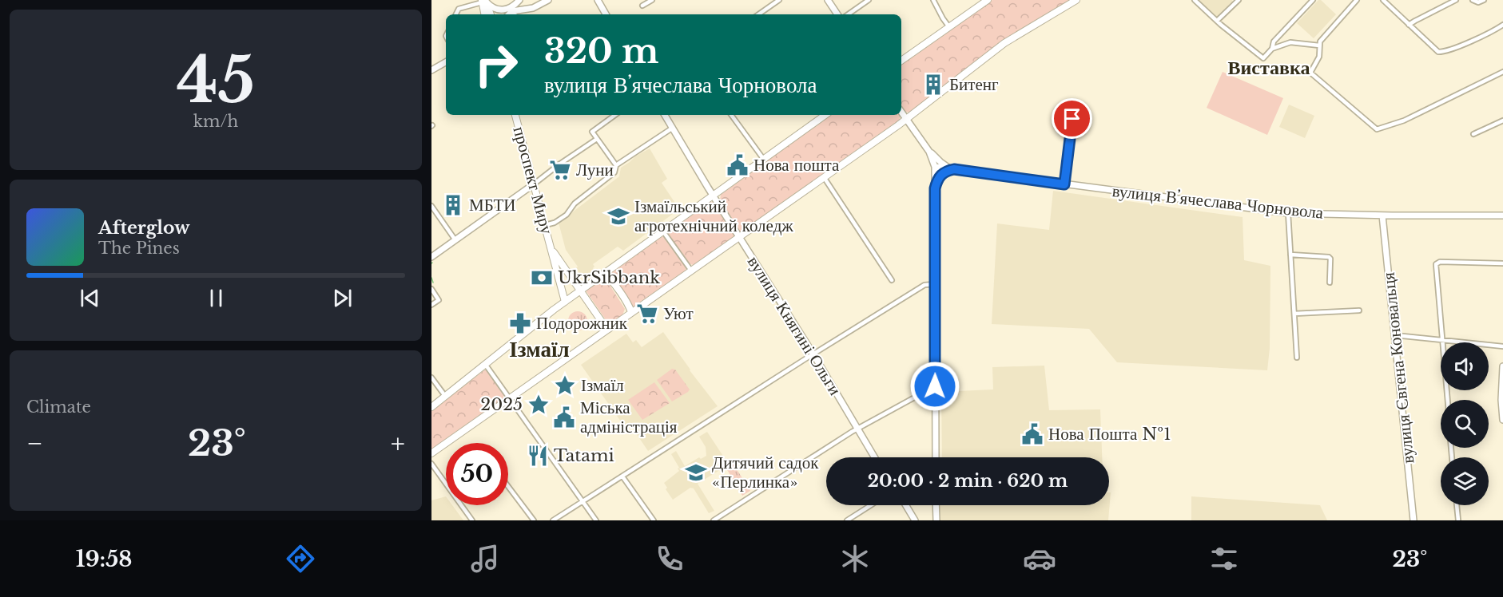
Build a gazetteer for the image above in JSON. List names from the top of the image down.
{
  "streets": {
    "main road": ["проспект Миру"],
    "street": ["вулиця Вʼячеслава Чорновола", "вулиця Княгині Ольги", "вулиця Євгена Коновальця"]
  },
  "crossings": [
    ["вулиця Вʼячеслава Чорновола", "вулиця Євгена Коновальця"]
  ],
  "districts": ["Виставка", "Ізмаїл"],
  "places": {
    "building": ["Битенг", "МБТИ"],
    "public building": ["Нова пошта", "Міська адміністрація", "Нова Пошта №1"],
    "supermarket": ["Луни", "Уют"],
    "school or university": ["Ізмаїльський агротехнічний коледж", "Дитячий садок «Перлинка»"],
    "bank": ["UkrSibbank"],
    "pharmacy": ["Подорожник"],
    "place": ["Ізмаїл", "2025"],
    "restaurant": ["Tatami"]
  },
  "page": {
    "tile": [
      ["45", "km/h"],
      "Climate"
    ],
    "turn": ["320 m", "вулиця Вʼячеслава Чорновола"],
    "song": ["Afterglow", "The Pines"],
    "heat": ["−", "23°", "+"],
    "limit": "50",
    "trip": "20:00 · 2 min · 620 m",
    "tabs": ["19:58", "23°"]
  }
}
